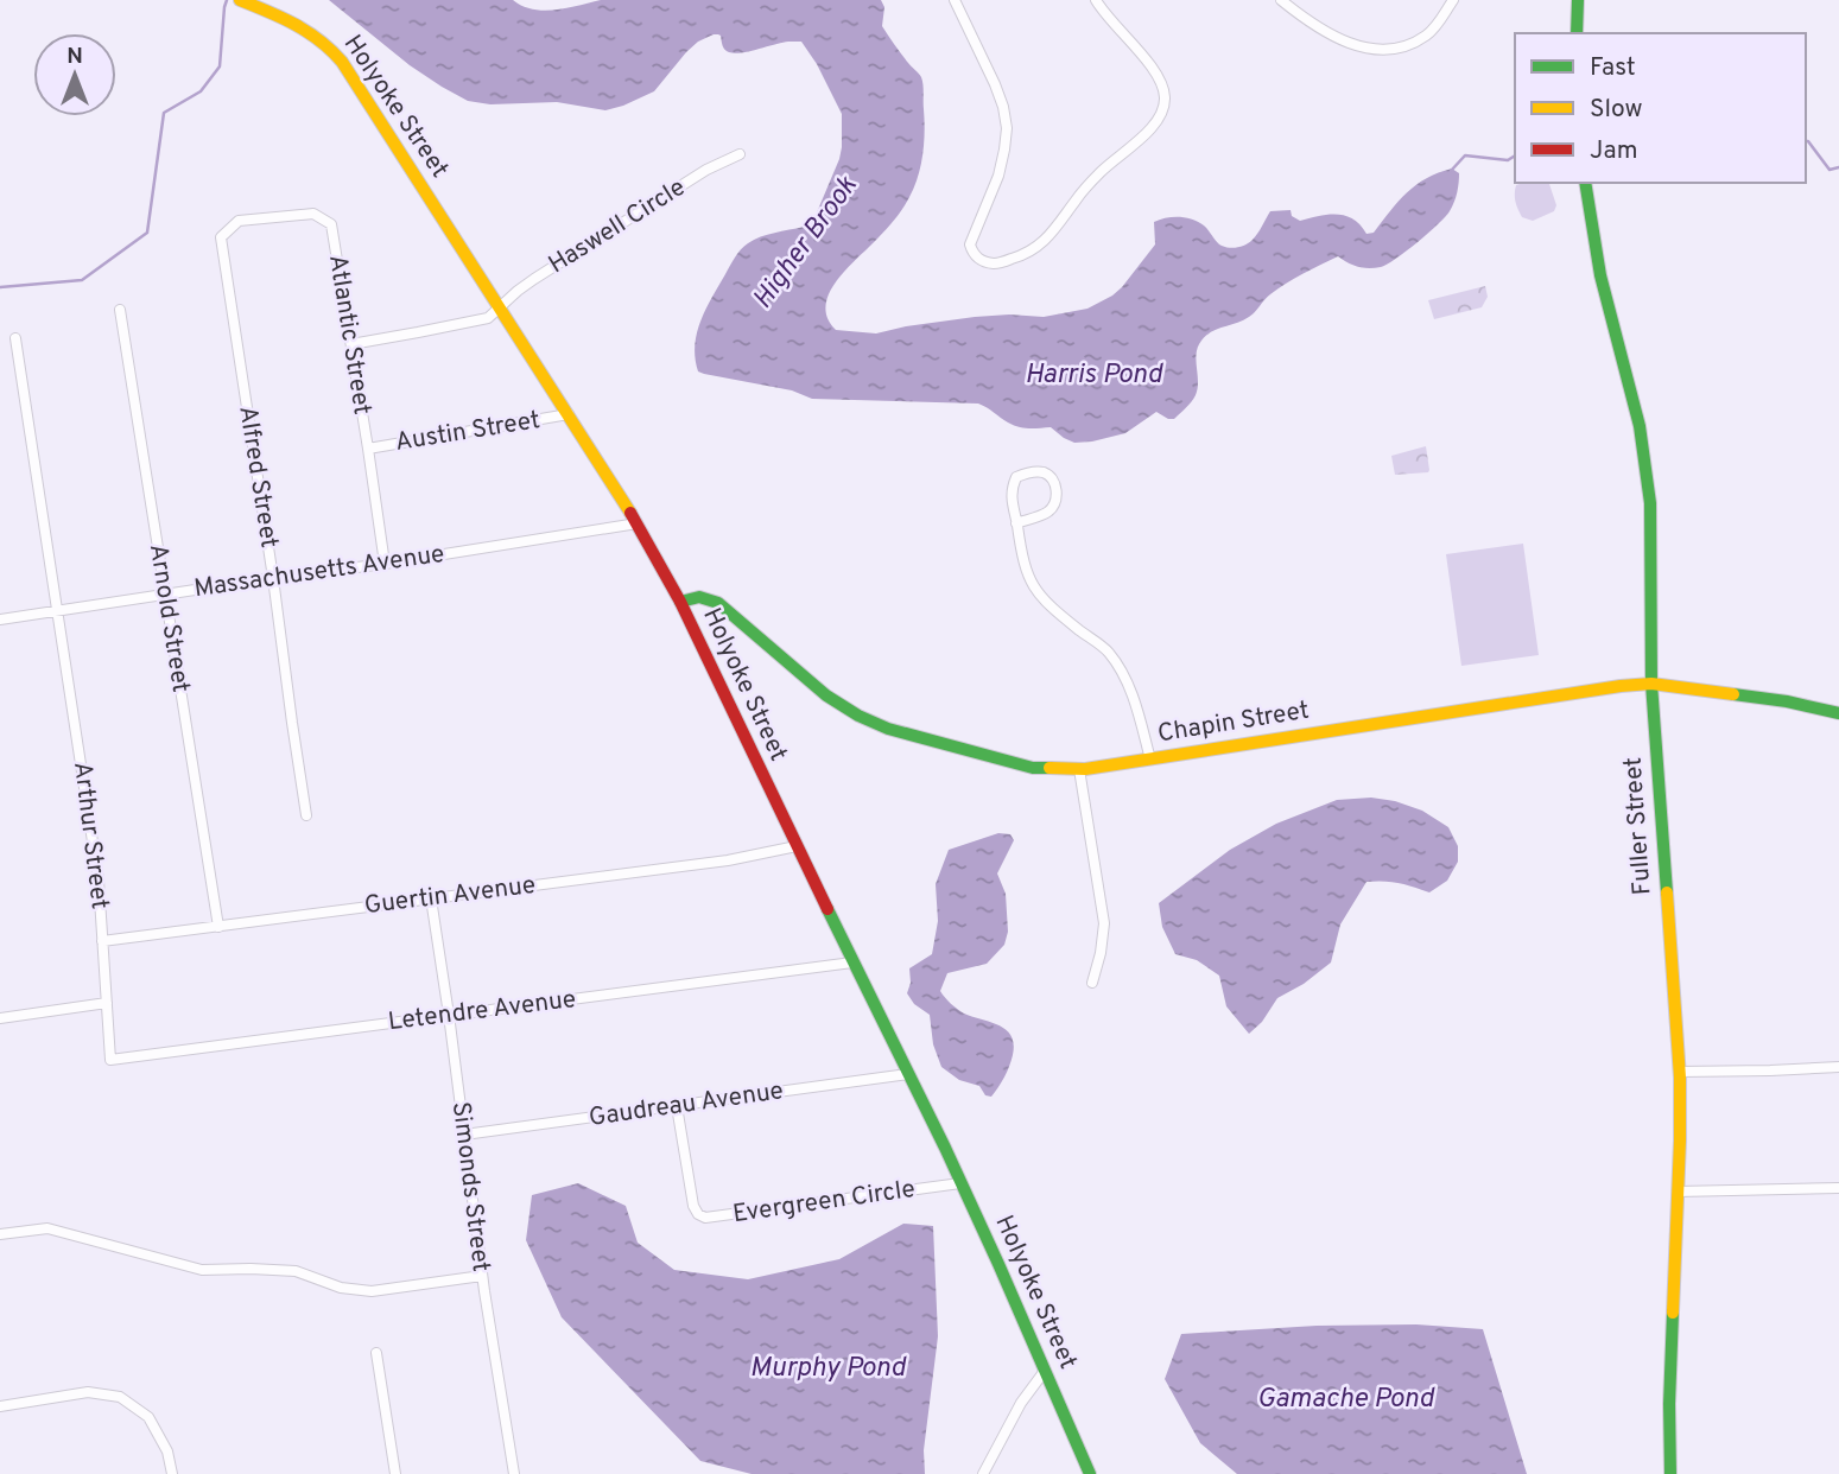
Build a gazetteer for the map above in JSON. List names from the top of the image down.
{
  "streets": {
    "main road": ["Holyoke Street", "Chapin Street", "Fuller Street"],
    "street": [
      "Haswell Circle",
      "Atlantic Street",
      "Austin Street",
      "Alfred Street",
      "Massachusetts Avenue",
      "Arnold Street",
      "Arthur Street",
      "Guertin Avenue",
      "Letendre Avenue",
      "Gaudreau Avenue",
      "Simonds Street",
      "Evergreen Circle"
    ]
  },
  "crossings": [
    ["Holyoke Street", "Haswell Circle"],
    ["Holyoke Street", "Austin Street"],
    ["Holyoke Street", "Massachusetts Avenue"],
    ["Holyoke Street", "Chapin Street"],
    ["Holyoke Street", "Guertin Avenue"],
    ["Holyoke Street", "Letendre Avenue"],
    ["Holyoke Street", "Gaudreau Avenue"],
    ["Holyoke Street", "Evergreen Circle"],
    ["Haswell Circle", "Atlantic Street"],
    ["Atlantic Street", "Austin Street"],
    ["Atlantic Street", "Alfred Street"],
    ["Atlantic Street", "Massachusetts Avenue"],
    ["Alfred Street", "Massachusetts Avenue"],
    ["Massachusetts Avenue", "Arnold Street"],
    ["Massachusetts Avenue", "Arthur Street"],
    ["Arnold Street", "Guertin Avenue"],
    ["Chapin Street", "Fuller Street"],
    ["Arthur Street", "Guertin Avenue"],
    ["Arthur Street", "Letendre Avenue"],
    ["Guertin Avenue", "Simonds Street"],
    ["Letendre Avenue", "Simonds Street"],
    ["Gaudreau Avenue", "Simonds Street"],
    ["Gaudreau Avenue", "Evergreen Circle"]
  ],
  "water": [
    "Higher Brook",
    "Harris Pond",
    "Murphy Pond",
    "Gamache Pond"
  ],
  "legend": ["Fast", "Slow", "Jam"],
  "north": "top"
}
